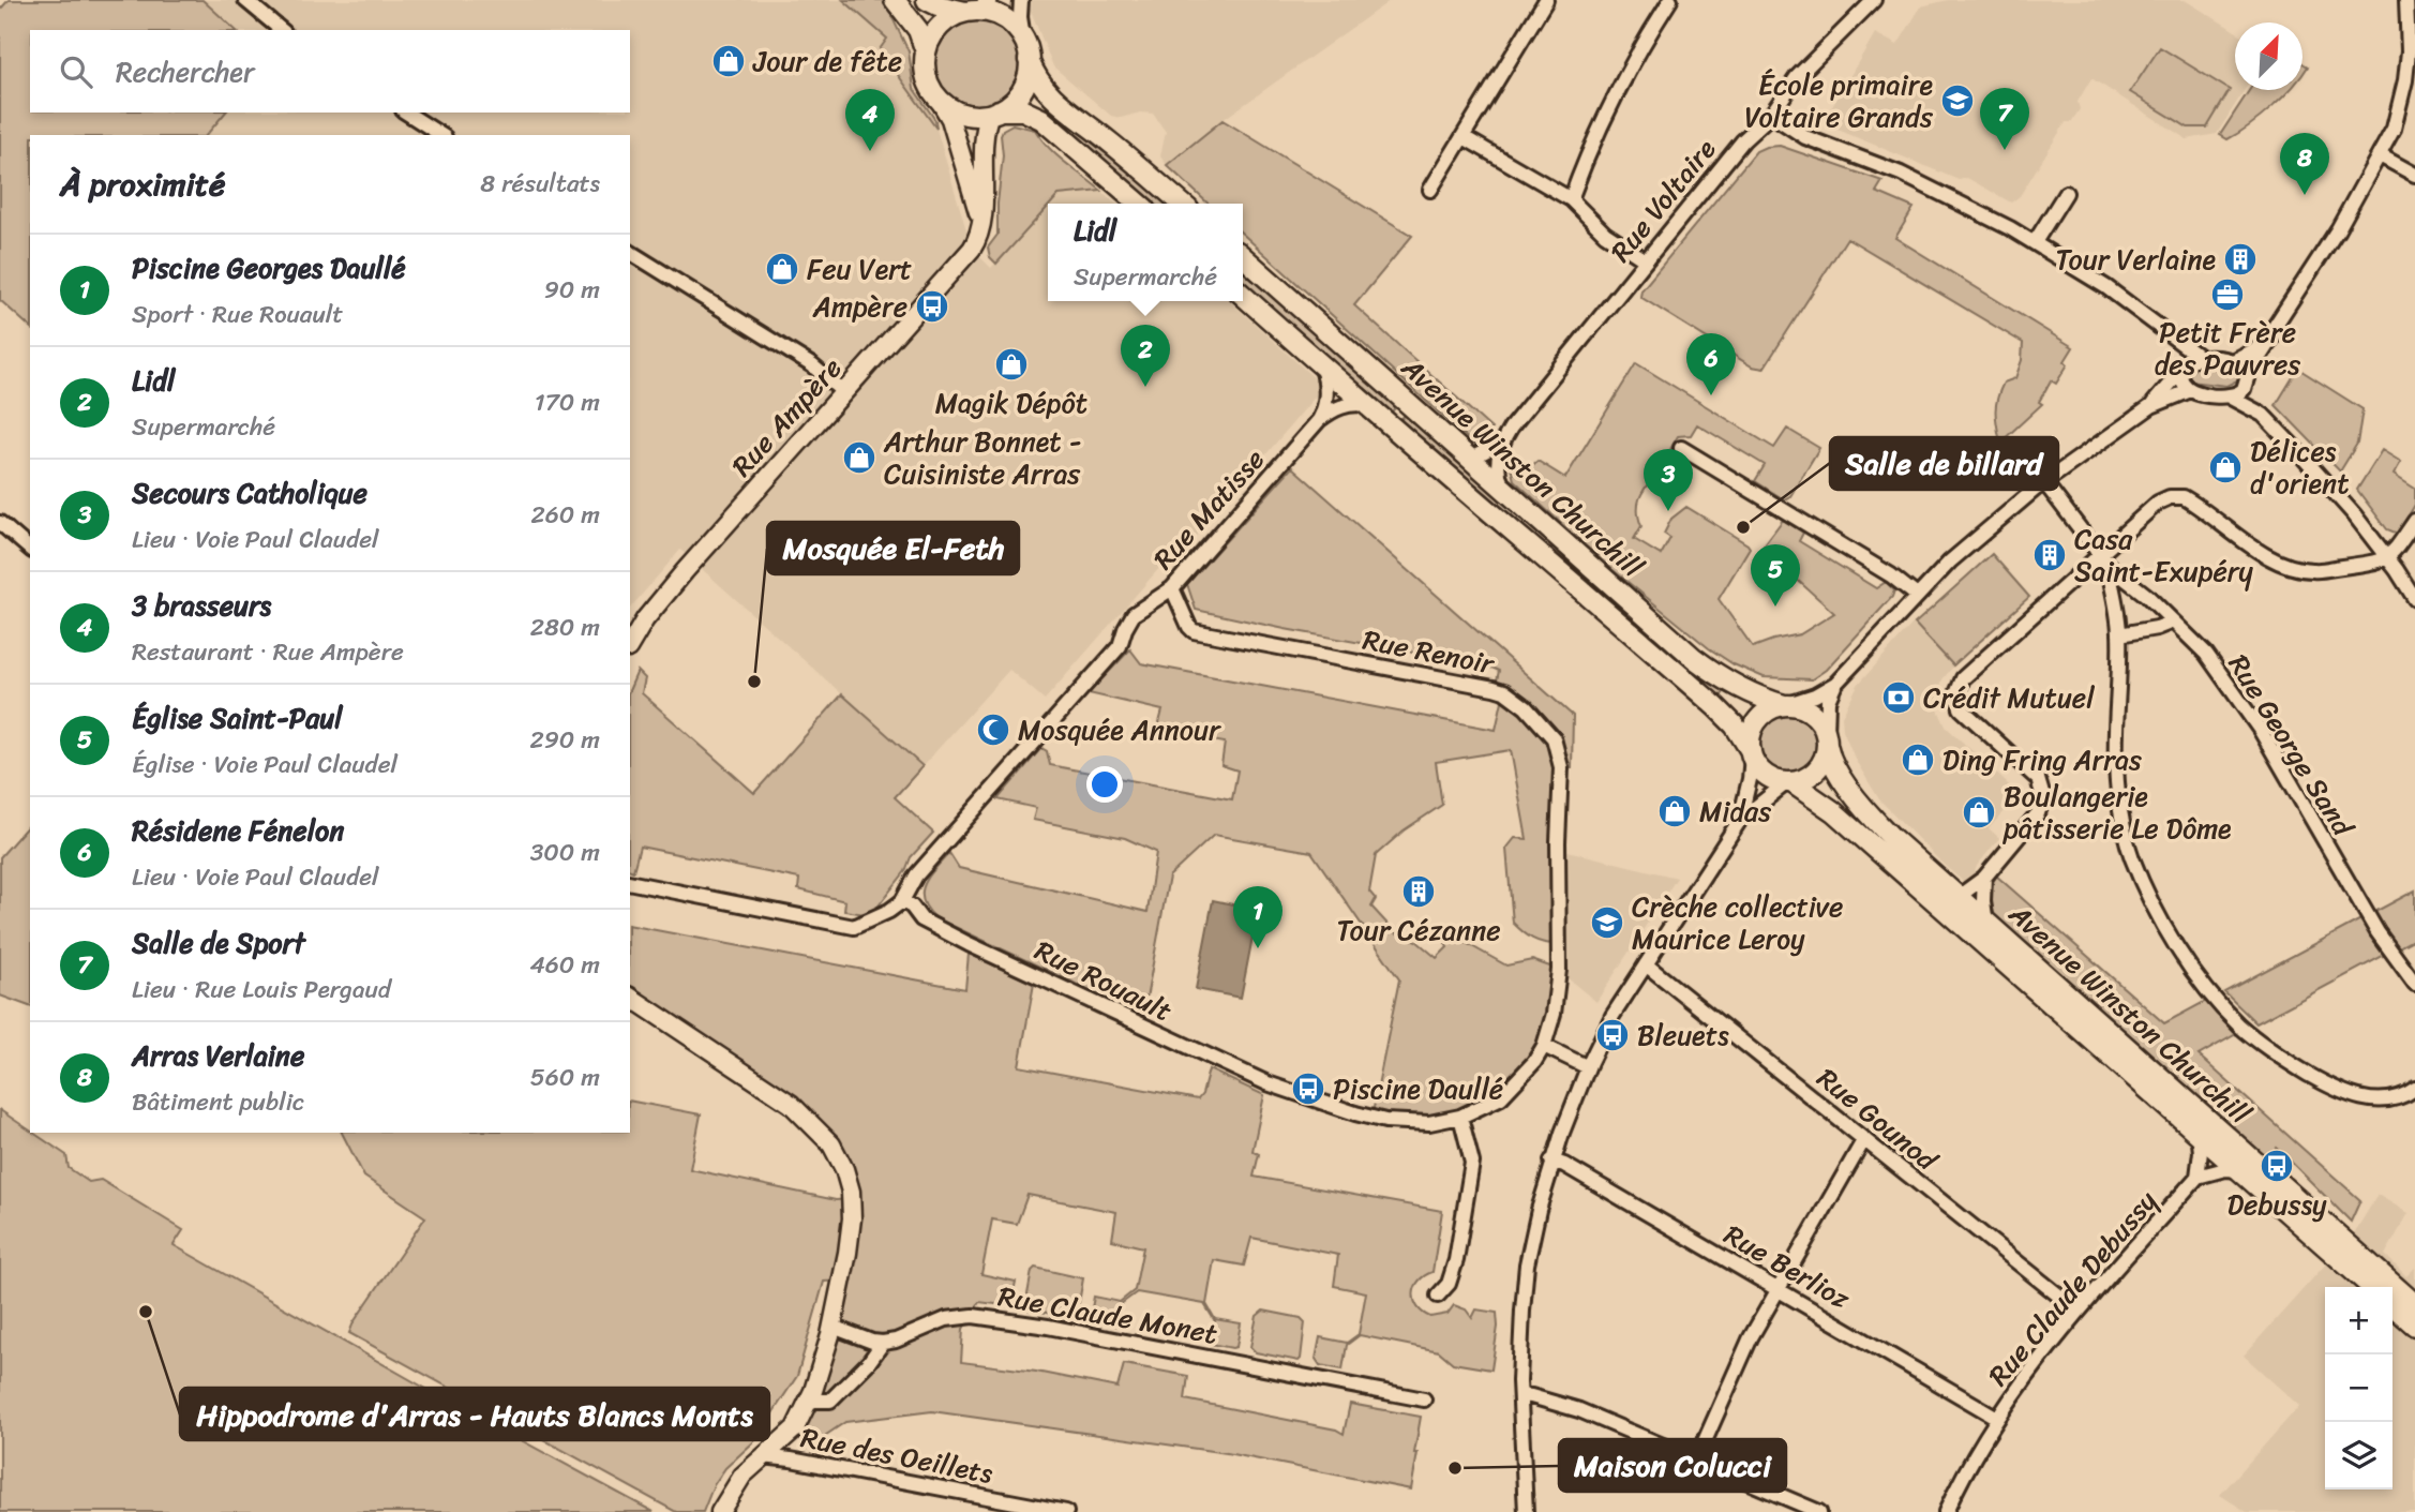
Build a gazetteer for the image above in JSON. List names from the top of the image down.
{
  "streets": {
    "main road": ["Avenue Winston Churchill"],
    "street": [
      "Rue Voltaire",
      "Rue Ampère",
      "Rue Matisse",
      "Rue Renoir",
      "Rue George Sand",
      "Rue Rouault",
      "Rue Gounod",
      "Rue Berlioz",
      "Rue Claude Debussy",
      "Rue Claude Monet",
      "Rue des Oeillets"
    ]
  },
  "crossings": [
    ["Rue Voltaire", "Avenue Winston Churchill"],
    ["Rue Matisse", "Rue Renoir"],
    ["Rue Matisse", "Rue Rouault"],
    ["Rue Renoir", "Rue Rouault"],
    ["Rue Gounod", "Rue Claude Debussy"],
    ["Rue Berlioz", "Rue Claude Debussy"]
  ],
  "places": {
    "shop": [
      "Jour de fête",
      "Feu Vert",
      "Magik Dépôt",
      "Arthur Bonnet - Cuisiniste Arras",
      "Délices d'orient",
      "Ding Fring Arras",
      "Midas",
      "Boulangerie pâtisserie Le Dôme"
    ],
    "school or university": ["École primaire Voltaire Grands", "Crèche collective Maurice Leroy"],
    "building": ["Tour Verlaine", "Casa Saint-Exupéry", "Tour Cézanne"],
    "office": ["Petit Frère des Pauvres"],
    "bus stop": [
      "Ampère",
      "Bleuets",
      "Piscine Daullé",
      "Debussy"
    ],
    "other": [
      "Salle de billard",
      "Mosquée El-Feth",
      "Hippodrome d'Arras - Hauts Blancs Monts",
      "Maison Colucci"
    ],
    "bank": ["Crédit Mutuel"],
    "mosque": ["Mosquée Annour"]
  },
  "north": "top right",
  "page": {
    "search": "Rechercher",
    "pins": [
      "7",
      "4",
      "8",
      "2",
      "6",
      "3",
      "5",
      "1"
    ],
    "heading": ["À proximité", "8 résultats"],
    "popup": ["Lidl", "Supermarché"],
    "list": [
      {
        "mark": "1",
        "name": "Piscine Georges Daullé",
        "note": "Sport · Rue Rouault",
        "value": "90 m"
      },
      {
        "mark": "2",
        "name": "Lidl",
        "note": "Supermarché",
        "value": "170 m"
      },
      {
        "mark": "3",
        "name": "Secours Catholique",
        "note": "Lieu · Voie Paul Claudel",
        "value": "260 m"
      },
      {
        "mark": "4",
        "name": "3 brasseurs",
        "note": "Restaurant · Rue Ampère",
        "value": "280 m"
      },
      {
        "mark": "5",
        "name": "Église Saint-Paul",
        "note": "Église · Voie Paul Claudel",
        "value": "290 m"
      },
      {
        "mark": "6",
        "name": "Résidene Fénelon",
        "note": "Lieu · Voie Paul Claudel",
        "value": "300 m"
      },
      {
        "mark": "7",
        "name": "Salle de Sport",
        "note": "Lieu · Rue Louis Pergaud",
        "value": "460 m"
      },
      {
        "mark": "8",
        "name": "Arras Verlaine",
        "note": "Bâtiment public",
        "value": "560 m"
      }
    ],
    "map_buttons": ["+", "−"]
  }
}
